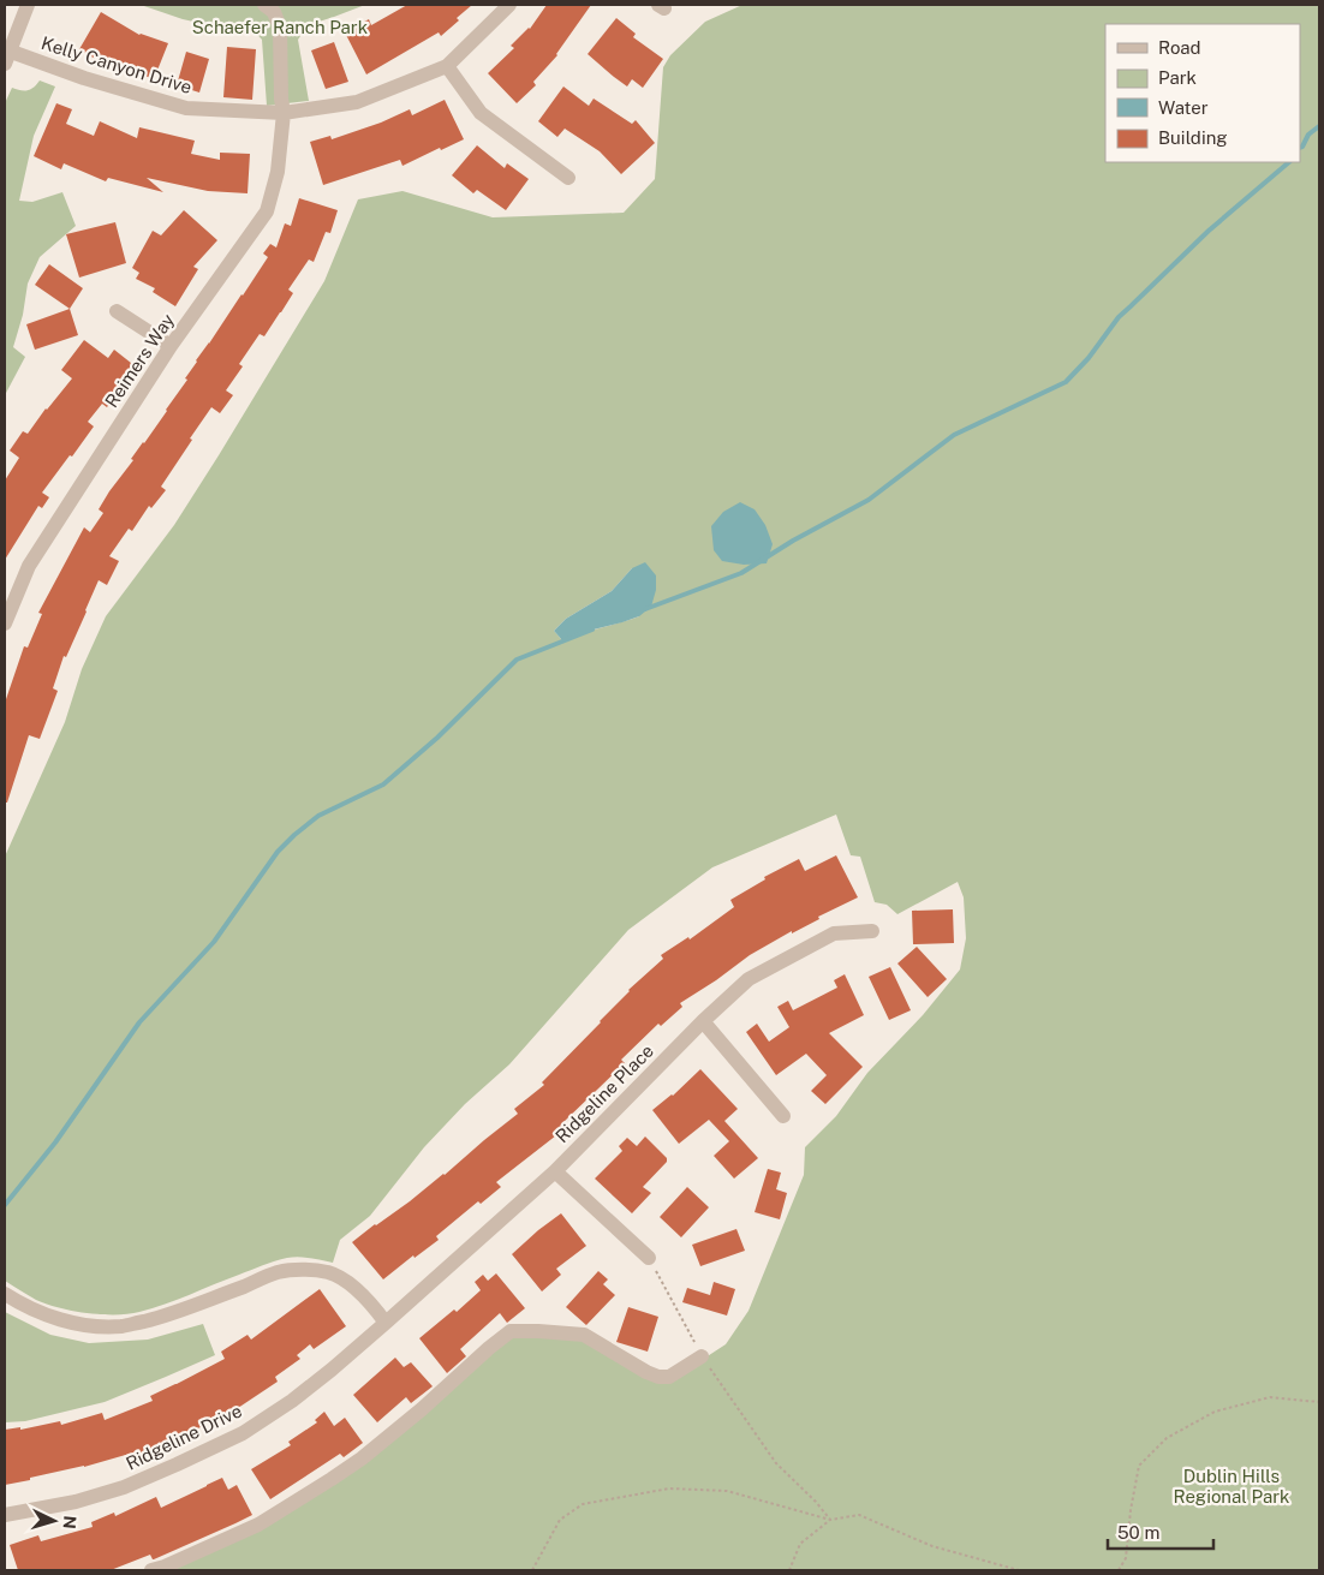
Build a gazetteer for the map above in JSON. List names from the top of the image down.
{
  "streets": {
    "street": [
      "Kelly Canyon Drive",
      "Reimers Way",
      "Ridgeline Place",
      "Ridgeline Drive"
    ]
  },
  "crossings": [
    ["Kelly Canyon Drive", "Reimers Way"],
    ["Ridgeline Place", "Ridgeline Drive"]
  ],
  "parks": ["Schaefer Ranch Park", "Dublin Hills Regional Park"],
  "legend": [
    "Road",
    "Park",
    "Water",
    "Building"
  ],
  "scale_bar": "50 m",
  "north": "right"
}
